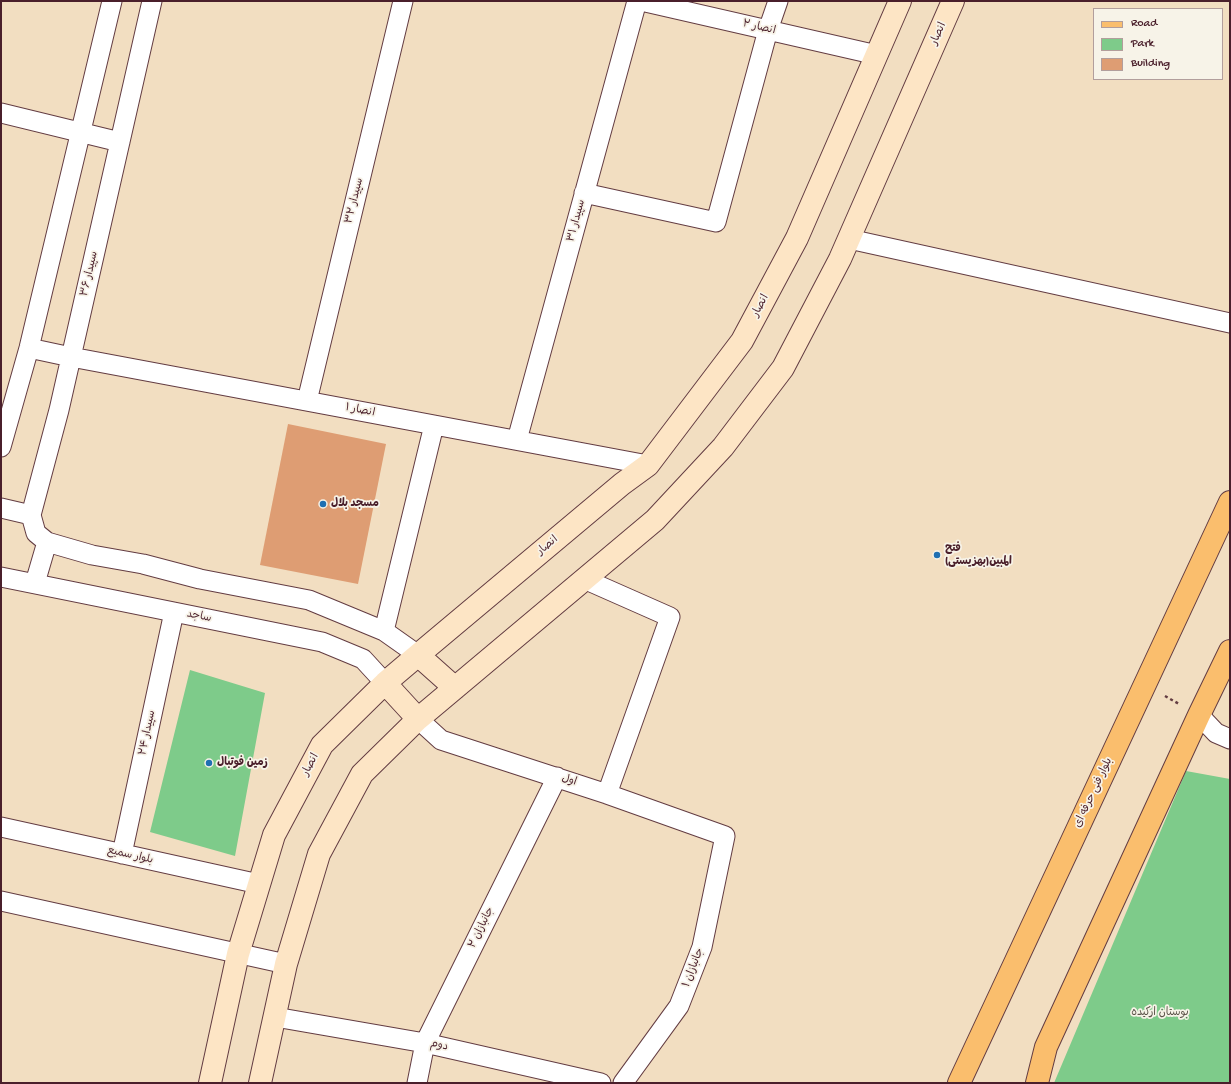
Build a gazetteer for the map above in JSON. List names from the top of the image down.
{
  "streets": {
    "main road": ["انصار", "بلوار فنی حرفه ای"],
    "street": [
      "انصار ۲",
      "سپیدار ۳۲",
      "سپیدار ۳۱",
      "سپیدار ۳۶",
      "انصار ۱",
      "ساجد",
      "سپیدار ۲۴",
      "اول",
      "بلوار سمیع",
      "جانبازان ۲",
      "جانبازان ۱",
      "دوم"
    ]
  },
  "crossings": [
    ["انصار ۲", "انصار"],
    ["انصار", "انصار ۱"],
    ["انصار", "ساجد"],
    ["انصار", "اول"],
    ["انصار", "بلوار سمیع"],
    ["انصار", "دوم"],
    ["سپیدار ۳۲", "انصار ۱"],
    ["سپیدار ۳۱", "انصار ۱"],
    ["سپیدار ۳۶", "انصار ۱"],
    ["ساجد", "سپیدار ۲۴"],
    ["سپیدار ۲۴", "بلوار سمیع"],
    ["اول", "جانبازان ۲"],
    ["اول", "جانبازان ۱"],
    ["جانبازان ۲", "دوم"]
  ],
  "parks": ["بوستان ارکیده"],
  "places": ["مسجد بلال", "فتح المبین(بهزیستی)", "زمین فوتبال"],
  "legend": ["Road", "Park", "Building"]
}
